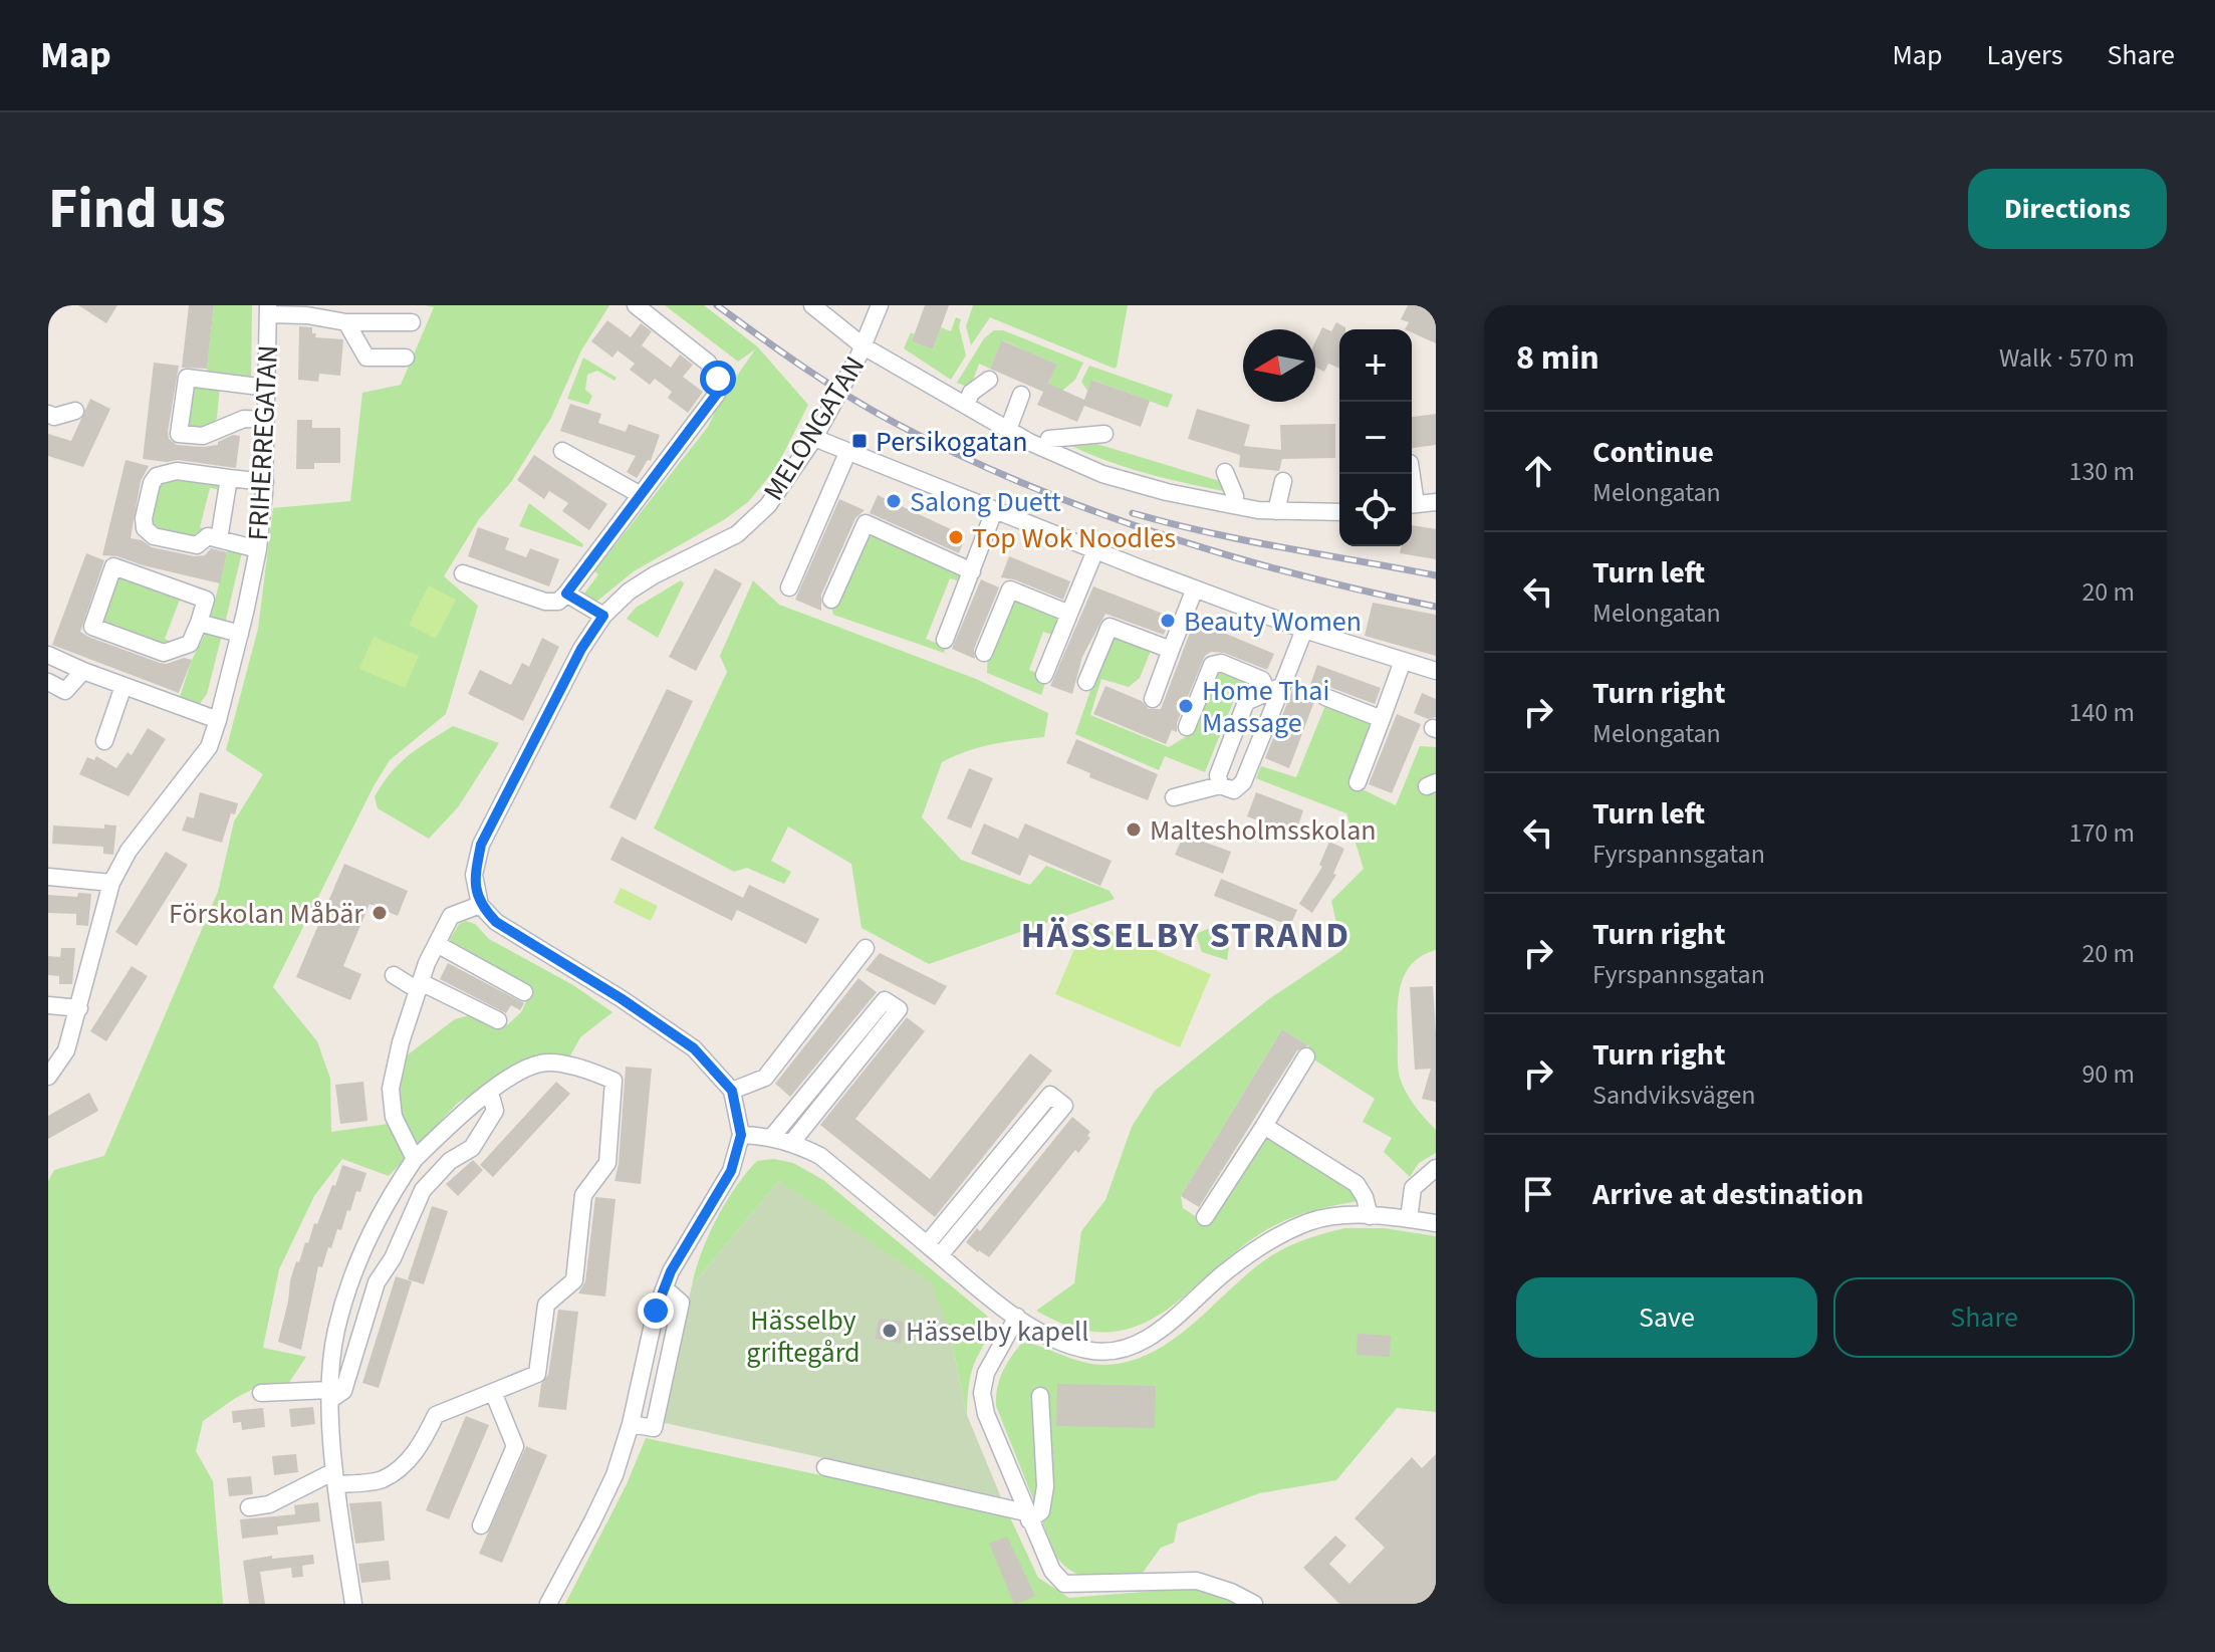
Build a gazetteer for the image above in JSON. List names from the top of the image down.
{
  "streets": {
    "street": ["MELONGATAN", "FRIHERREGATAN"]
  },
  "districts": ["HÄSSELBY STRAND"],
  "parks": ["Hässelby griftegård"],
  "places": {
    "transit": ["Persikogatan"],
    "other": [
      "Salong Duett",
      "Top Wok Noodles",
      "Beauty Women",
      "Home Thai Massage",
      "Maltesholmsskolan",
      "Förskolan Måbär",
      "Hässelby kapell"
    ]
  },
  "north": "left",
  "page": {
    "header": "Map",
    "nav": ["Map", "Layers", "Share"],
    "buttons": [
      "Directions",
      ["Save", "Share"]
    ],
    "title": "Find us",
    "heading": ["8 min", "Walk · 570 m"],
    "map_buttons": ["+", "−"],
    "list": [
      ["Continue", "Melongatan", "130 m"],
      ["Turn left", "Melongatan", "20 m"],
      ["Turn right", "Melongatan", "140 m"],
      ["Turn left", "Fyrspannsgatan", "170 m"],
      ["Turn right", "Fyrspannsgatan", "20 m"],
      ["Turn right", "Sandviksvägen", "90 m"],
      "Arrive at destination"
    ]
  }
}
